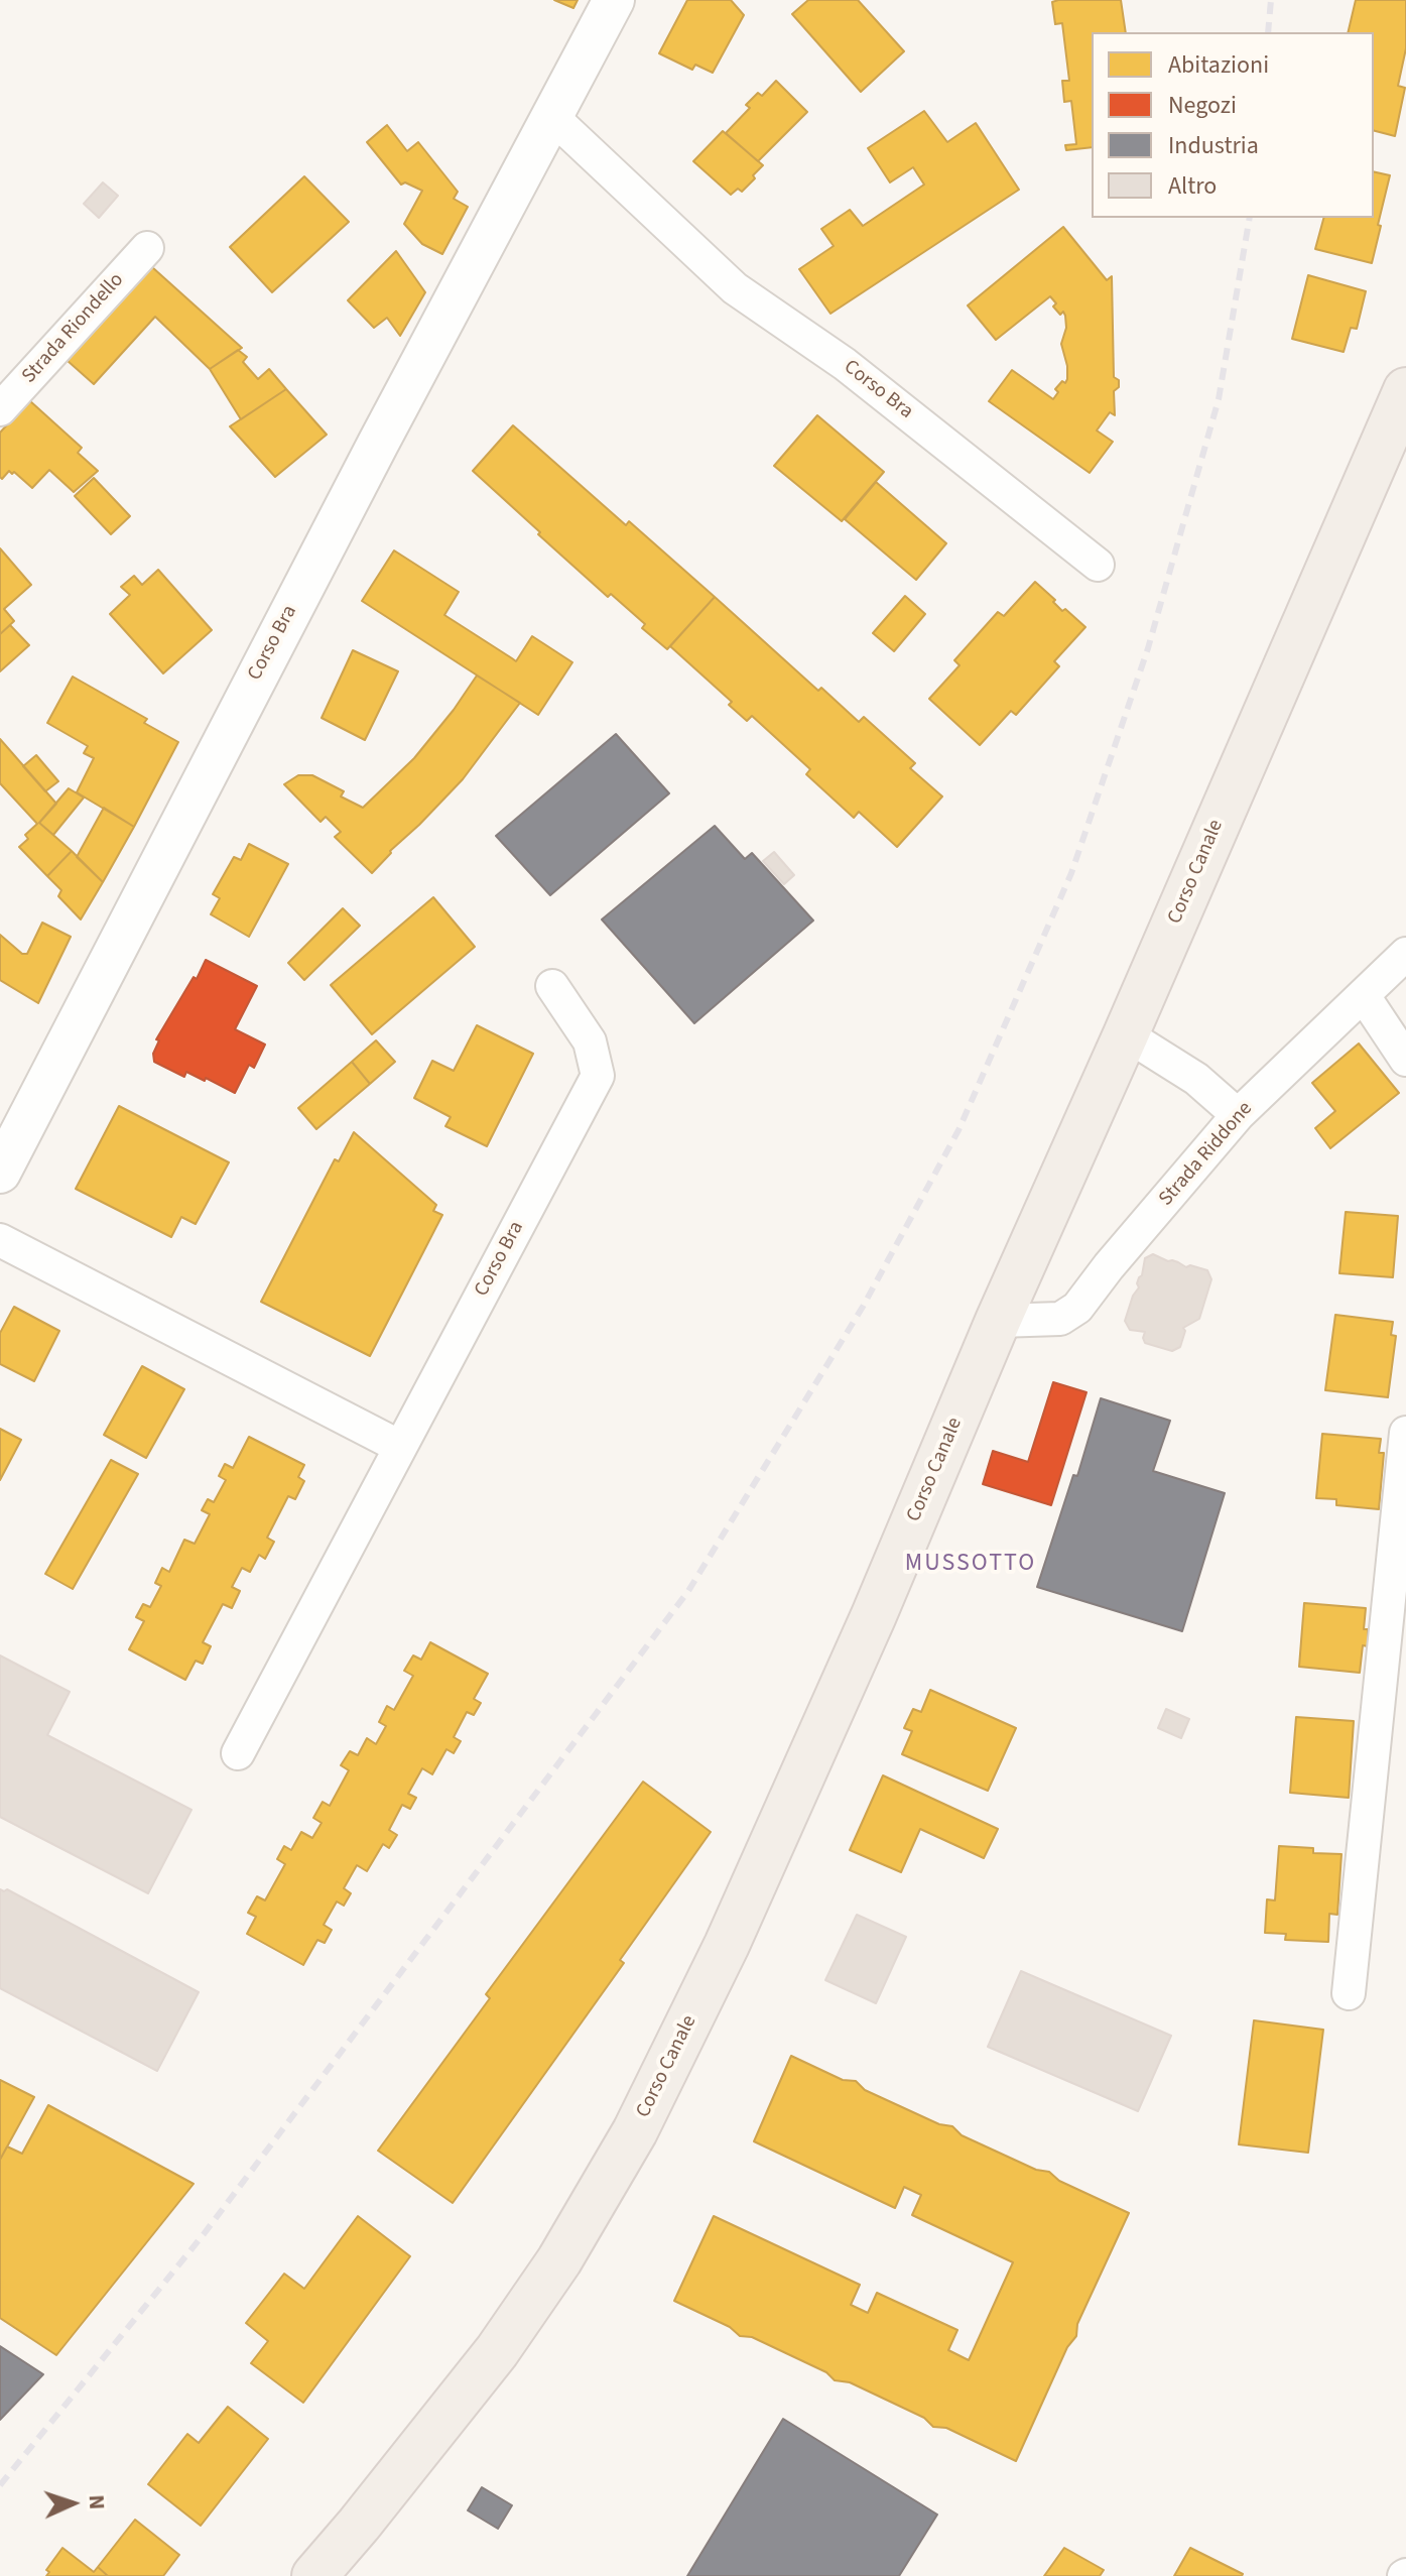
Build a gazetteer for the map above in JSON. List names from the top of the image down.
{
  "streets": {
    "main road": ["Corso Canale"],
    "street": ["Strada Riondello", "Corso Bra", "Strada Riddone"]
  },
  "crossings": [
    ["Corso Canale", "Strada Riddone"]
  ],
  "districts": ["MUSSOTTO"],
  "legend": [
    "Abitazioni",
    "Negozi",
    "Industria",
    "Altro"
  ],
  "north": "right"
}
